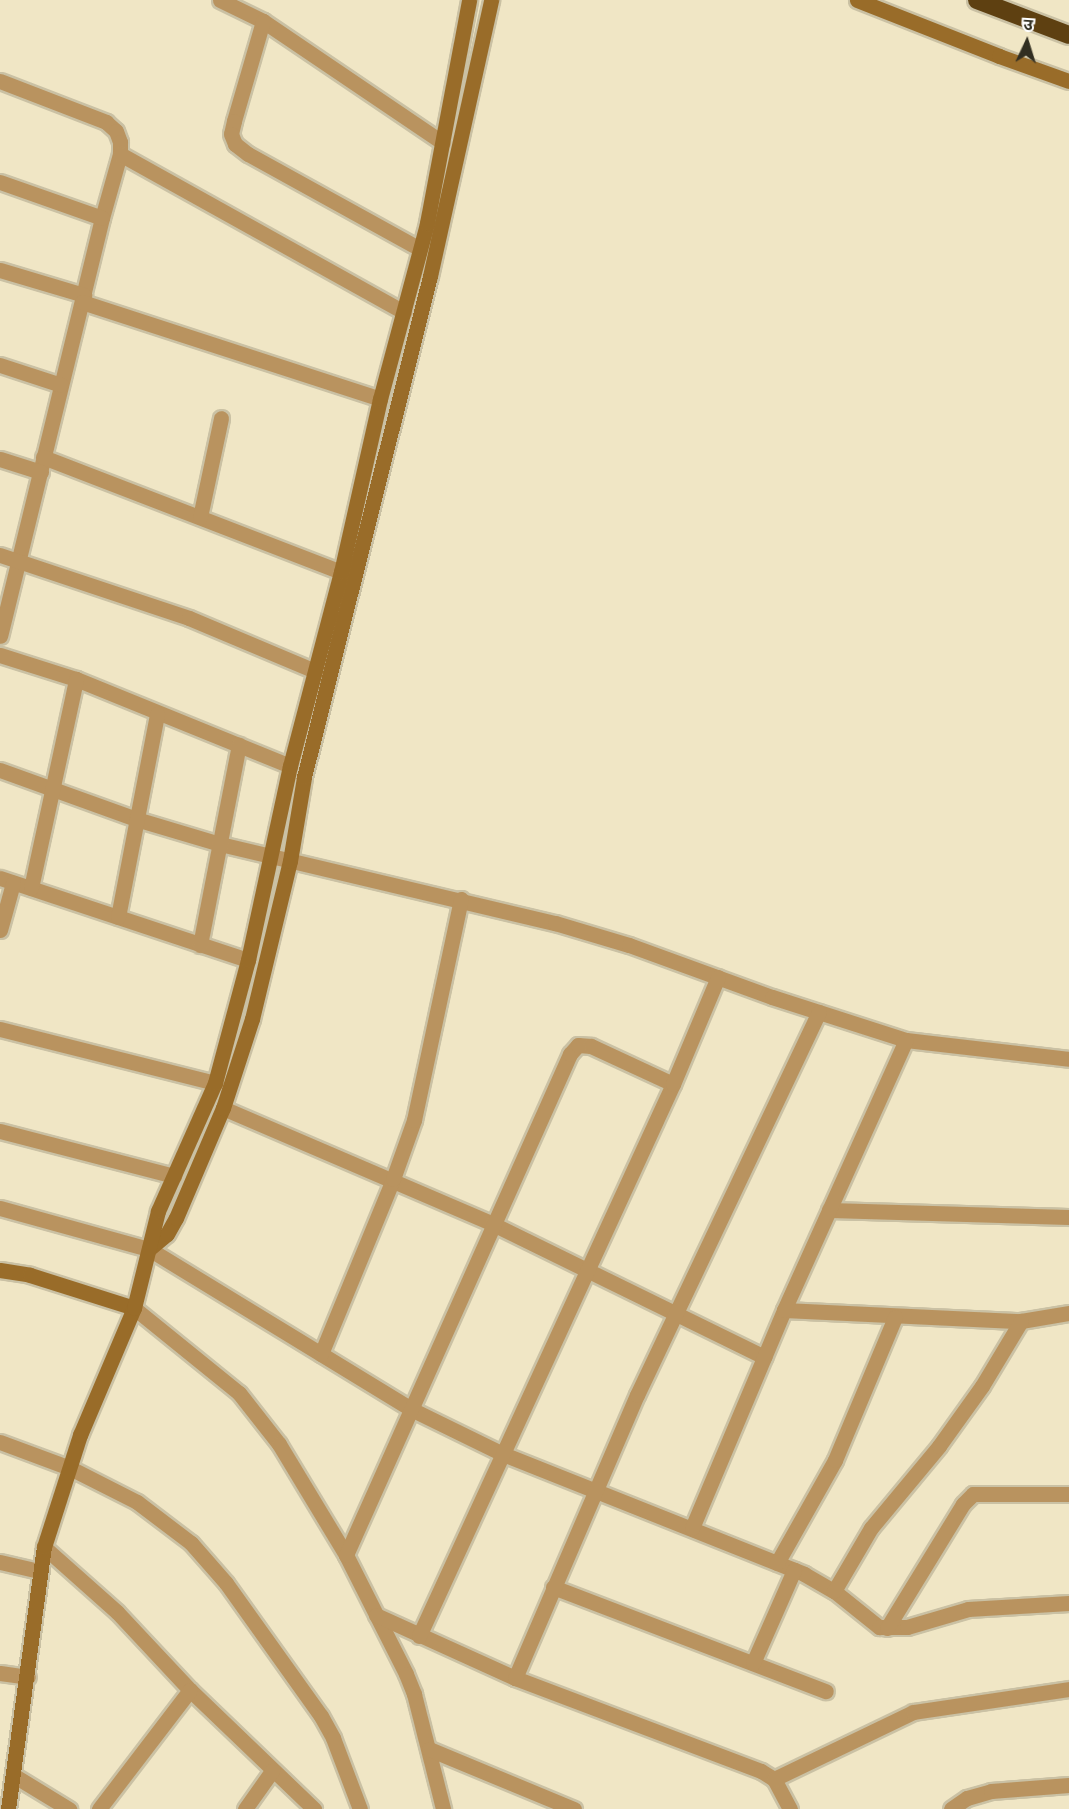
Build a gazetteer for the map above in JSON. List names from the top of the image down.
{
  "north": "top"
}
